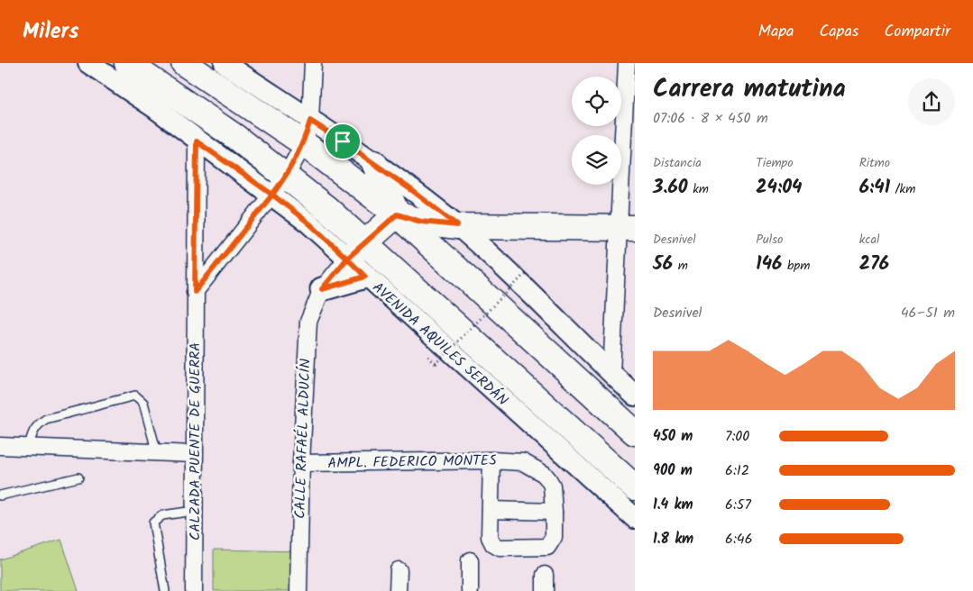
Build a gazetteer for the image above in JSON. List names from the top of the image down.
{
  "streets": {
    "main road": ["AVENIDA AQUILES SERDÁN"],
    "street": ["CALLE RAFAÉL ALDUCÍN", "CALZADA PUENTE DE GUERRA", "AMPL. FEDERICO MONTES"]
  },
  "crossings": [
    ["AVENIDA AQUILES SERDÁN", "CALLE RAFAÉL ALDUCÍN"],
    ["AVENIDA AQUILES SERDÁN", "CALZADA PUENTE DE GUERRA"],
    ["CALLE RAFAÉL ALDUCÍN", "AMPL. FEDERICO MONTES"]
  ],
  "page": {
    "header": "Milers",
    "nav": ["Mapa", "Capas", "Compartir"],
    "heading": ["Carrera matutina", "07:06 · 8 × 450 m"],
    "stats": [
      ["Distancia", "3.60 km"],
      ["Tiempo", "24:04"],
      ["Ritmo", "6:41 /km"],
      ["Desnivel", "56 m"],
      ["Pulso", "146 bpm"],
      ["kcal", "276"]
    ],
    "chart": ["Desnivel", "46–51 m"],
    "list": [
      {
        "name": "450 m",
        "note": "7:00"
      },
      {
        "name": "900 m",
        "note": "6:12"
      },
      {
        "name": "1.4 km",
        "note": "6:57"
      },
      {
        "name": "1.8 km",
        "note": "6:46"
      }
    ]
  }
}
